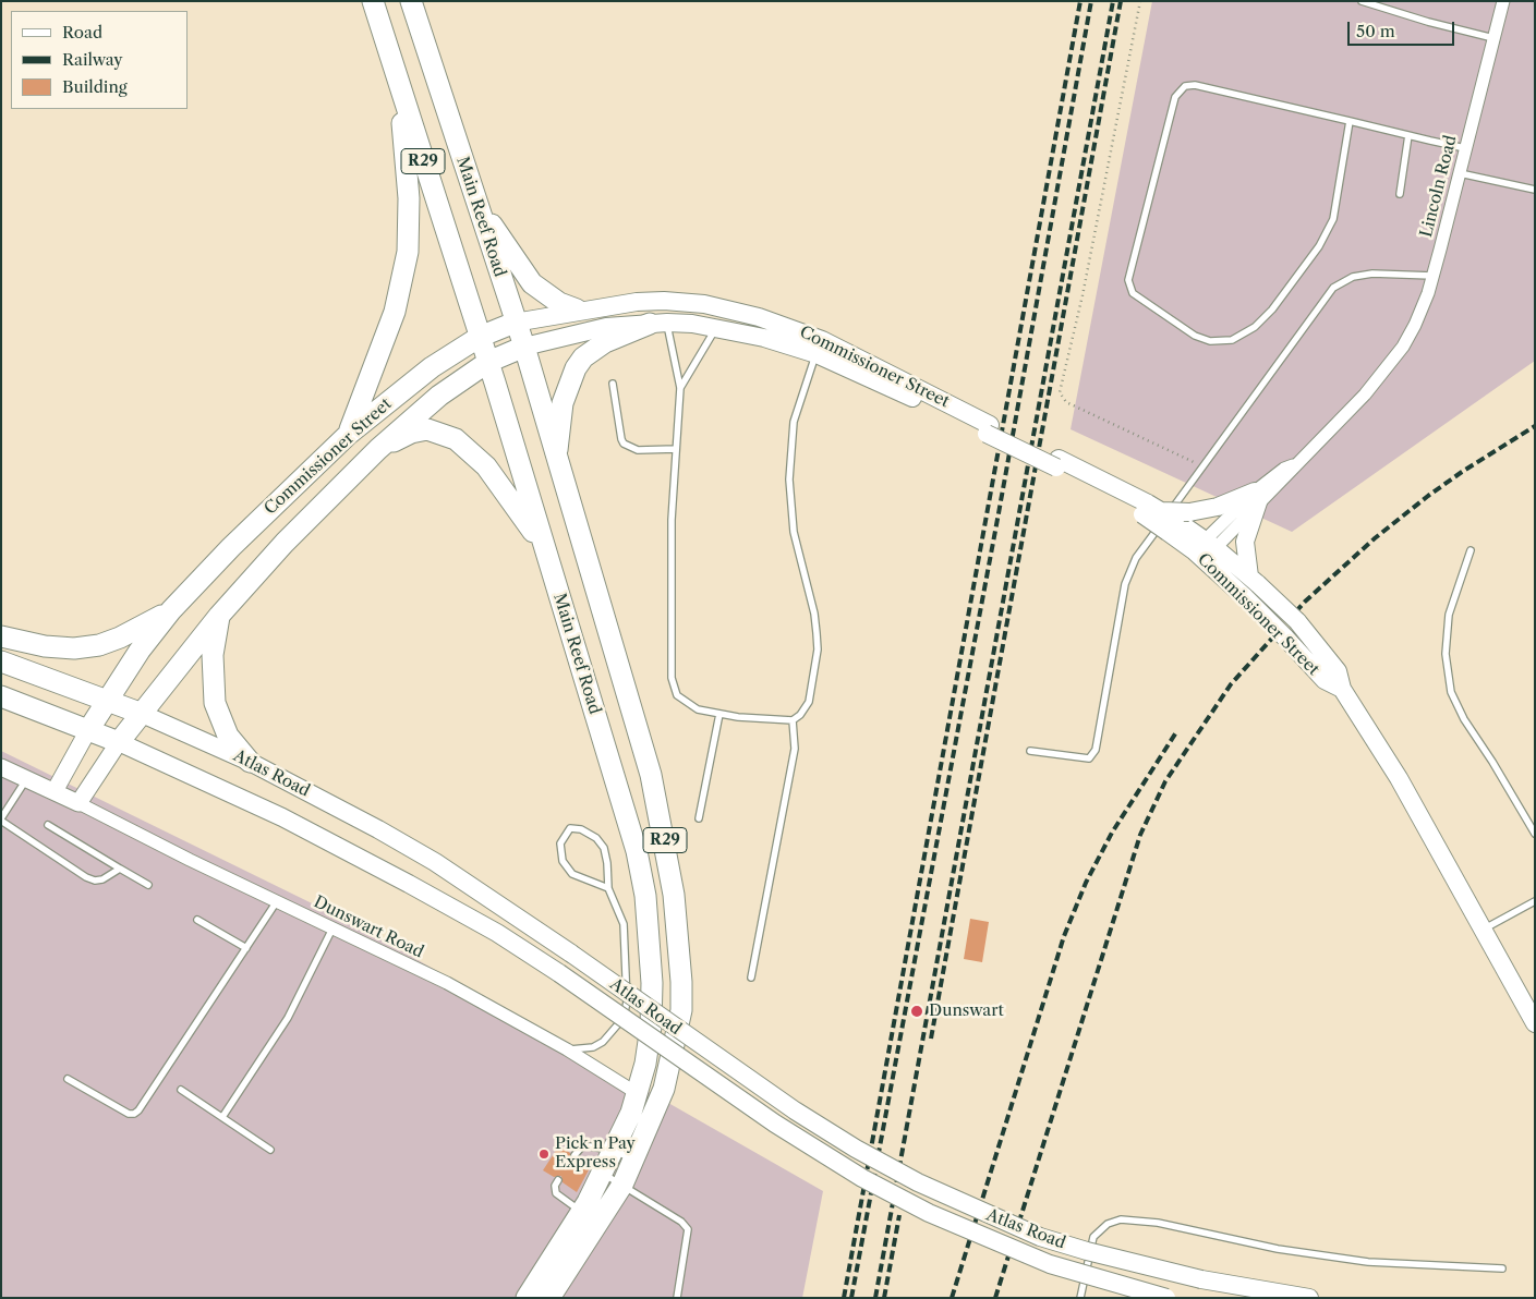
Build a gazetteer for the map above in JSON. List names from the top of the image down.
{
  "streets": {
    "main road": [
      "R29",
      "Main Reef Road",
      "Commissioner Street",
      "Atlas Road"
    ],
    "street": ["Lincoln Road", "Dunswart Road"]
  },
  "crossings": [
    ["Lincoln Road", "Commissioner Street"],
    ["Main Reef Road", "Commissioner Street"],
    ["Main Reef Road", "Dunswart Road"],
    ["Commissioner Street", "Atlas Road"]
  ],
  "places": ["Dunswart", "Pick n Pay Express"],
  "legend": ["Road", "Railway", "Building"],
  "scale_bar": "50 m"
}
